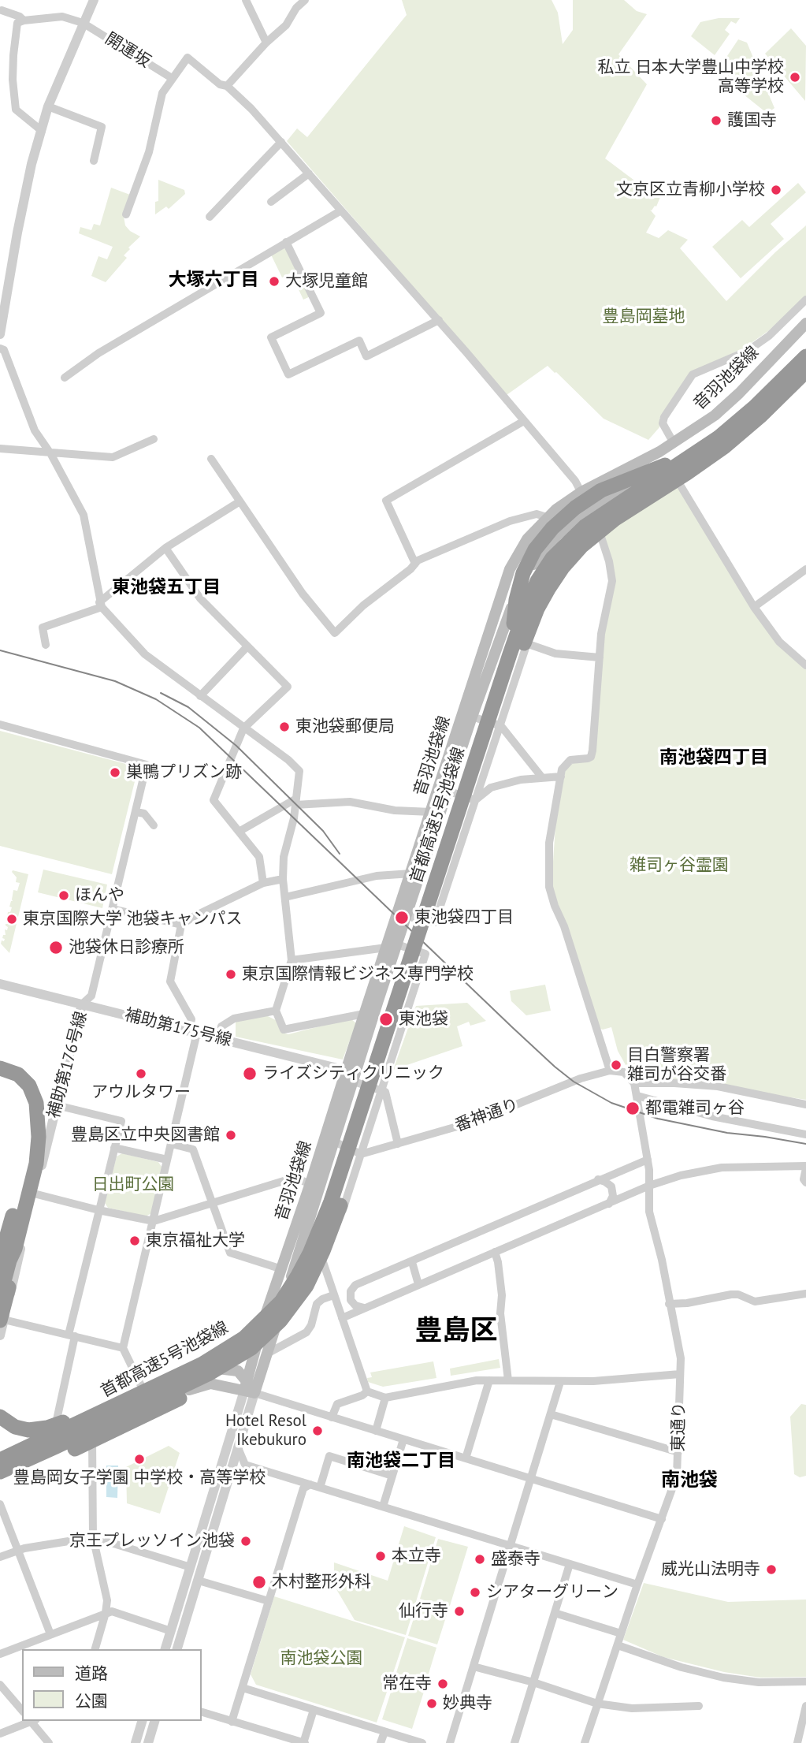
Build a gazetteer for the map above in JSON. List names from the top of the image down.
{
  "streets": {
    "highway": ["首都高速5号池袋線"],
    "main road": ["音羽池袋線"],
    "street": [
      "開運坂",
      "補助第175号線",
      "補助第176号線",
      "番神通り",
      "東通り"
    ]
  },
  "crossings": [
    ["音羽池袋線", "補助第175号線"],
    ["補助第175号線", "補助第176号線"]
  ],
  "districts": [
    "大塚六丁目",
    "東池袋五丁目",
    "南池袋四丁目",
    "豊島区",
    "南池袋二丁目",
    "南池袋"
  ],
  "parks": [
    "豊島岡墓地",
    "雑司ヶ谷霊園",
    "日出町公園",
    "南池袋公園"
  ],
  "places": [
    "私立 日本大学豊山中学校 高等学校",
    "護国寺",
    "文京区立青柳小学校",
    "大塚児童館",
    "東池袋郵便局",
    "巣鴨プリズン跡",
    "ほんや",
    "東池袋四丁目",
    "東京国際大学 池袋キャンパス",
    "池袋休日診療所",
    "東京国際情報ビジネス専門学校",
    "東池袋",
    "目白警察署 雑司が谷交番",
    "アウルタワー",
    "ライズシティクリニック",
    "都電雑司ヶ谷",
    "豊島区立中央図書館",
    "東京福祉大学",
    "Hotel Resol Ikebukuro",
    "豊島岡女子学園 中学校・高等学校",
    "京王プレッソイン池袋",
    "本立寺",
    "盛泰寺",
    "威光山法明寺",
    "木村整形外科",
    "シアターグリーン",
    "仙行寺",
    "常在寺",
    "妙典寺"
  ],
  "legend": ["道路", "公園"]
}
